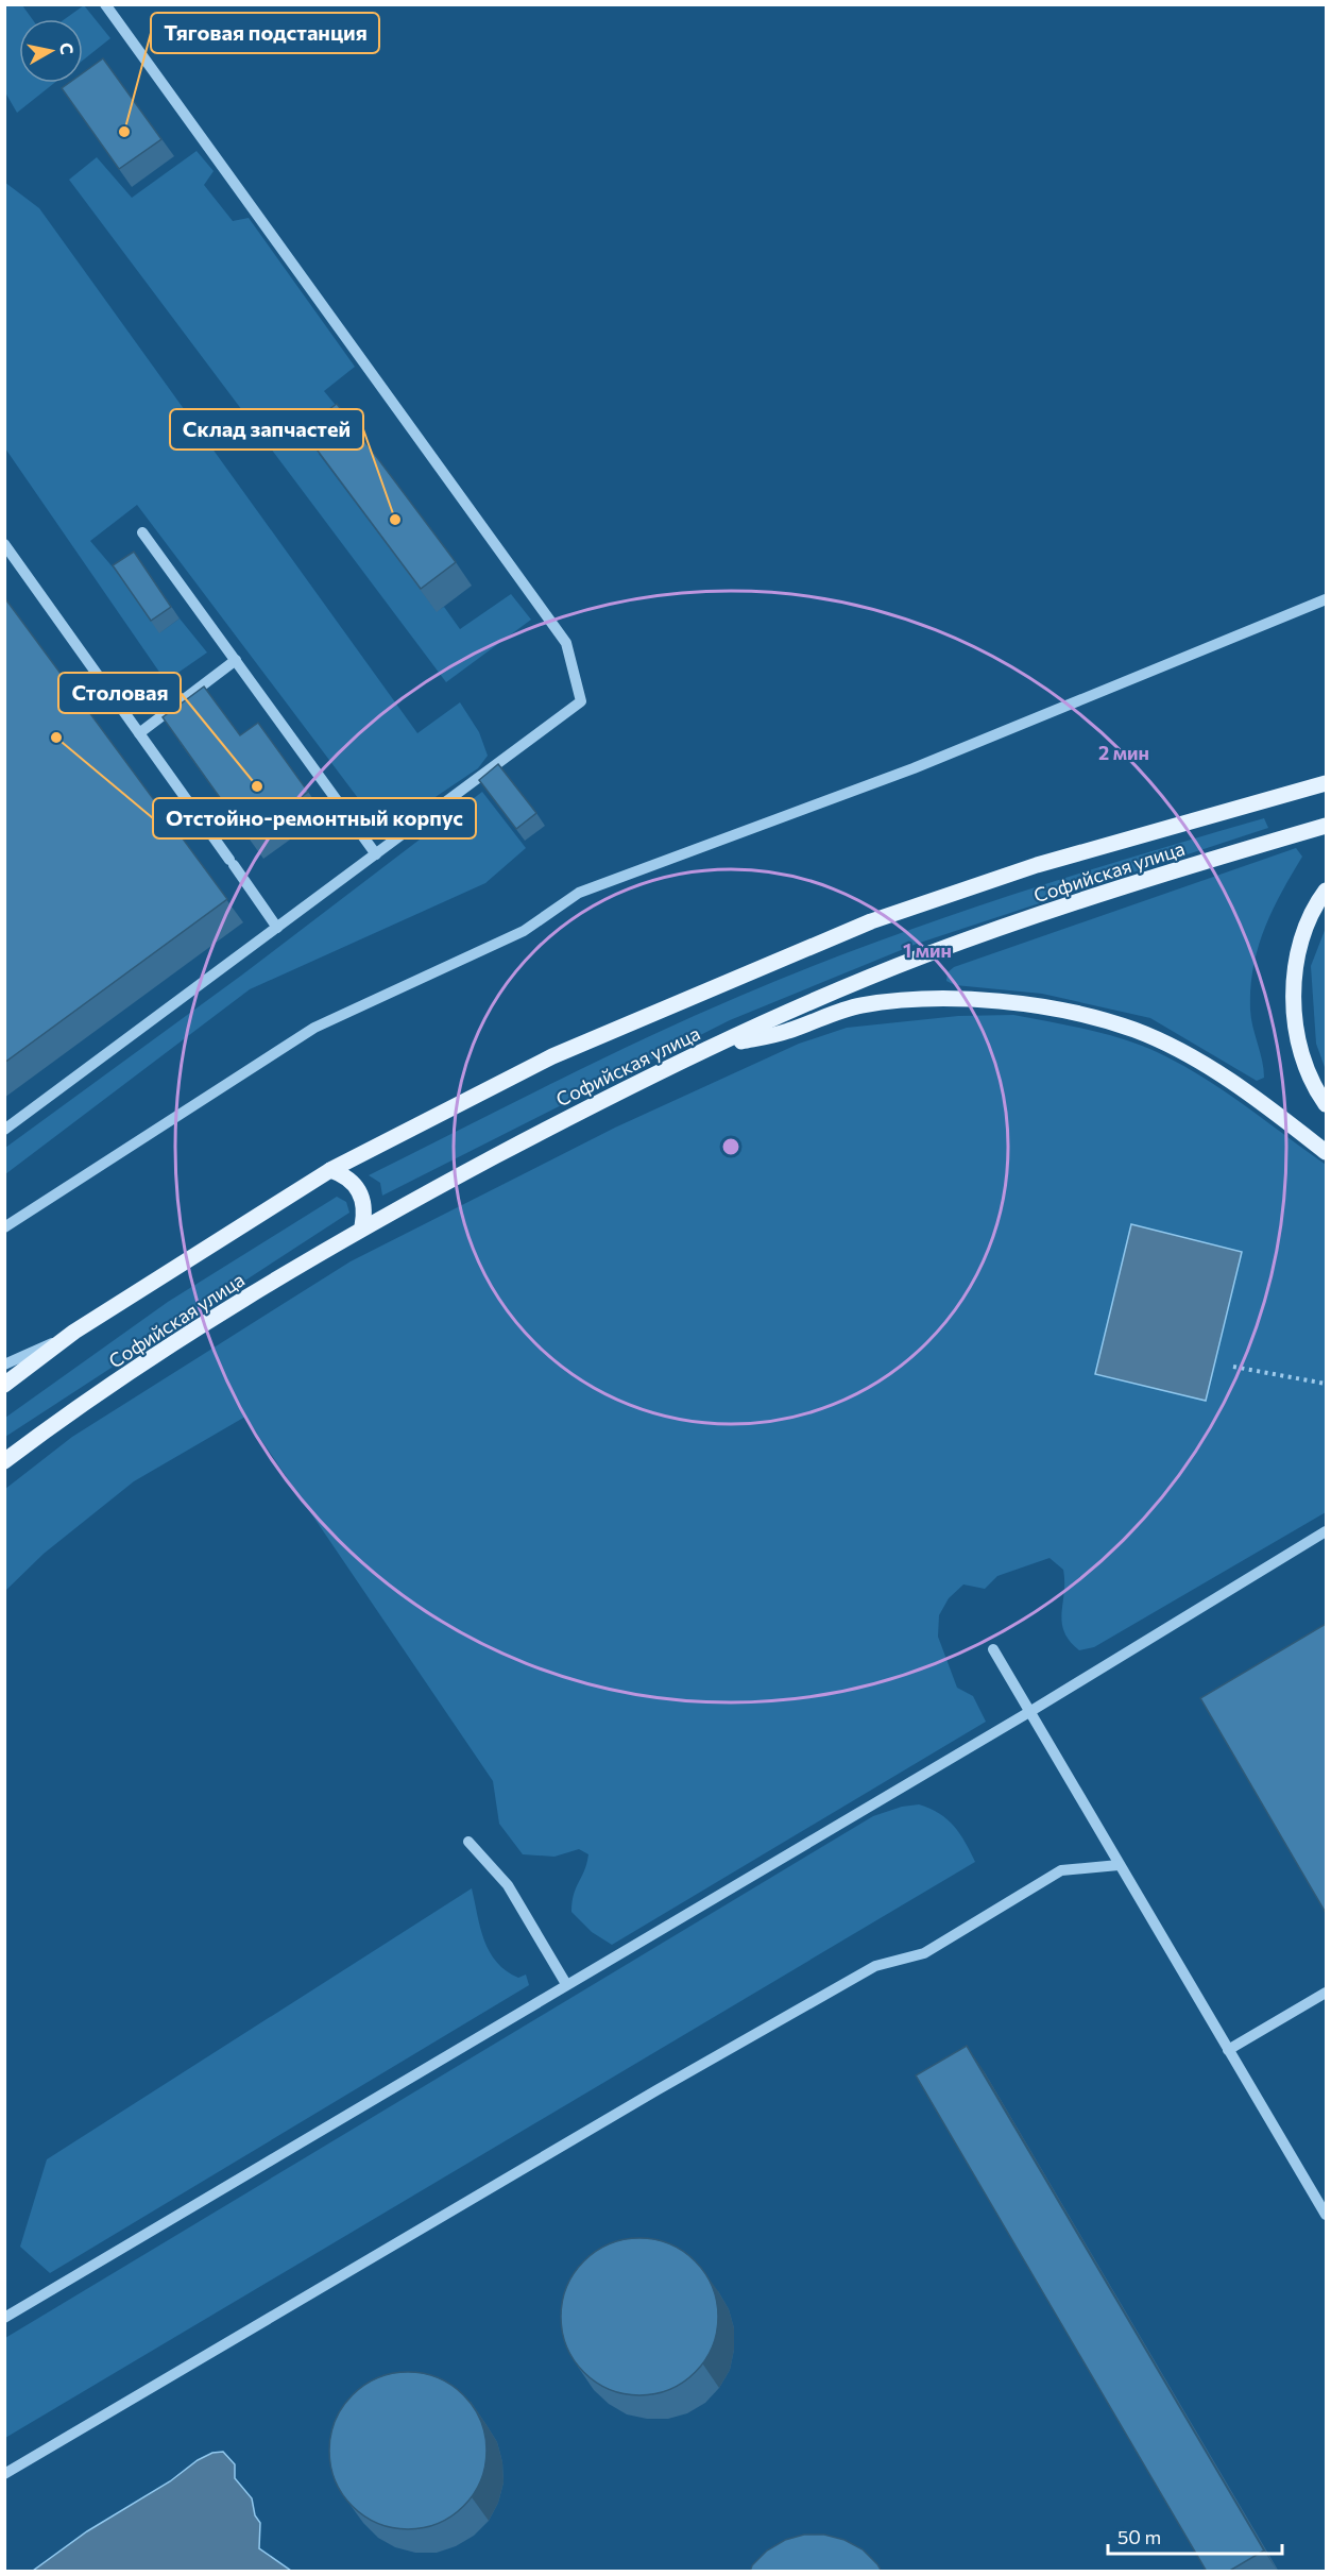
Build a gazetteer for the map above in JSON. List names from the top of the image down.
{
  "streets": {
    "main road": ["Софийская улица"]
  },
  "places": [
    "Тяговая подстанция",
    "Склад запчастей",
    "Отстойно-ремонтный корпус",
    "Столовая"
  ],
  "scale_bar": "50 m",
  "north": "right",
  "rings": ["2 мин", "1 мин"]
}
